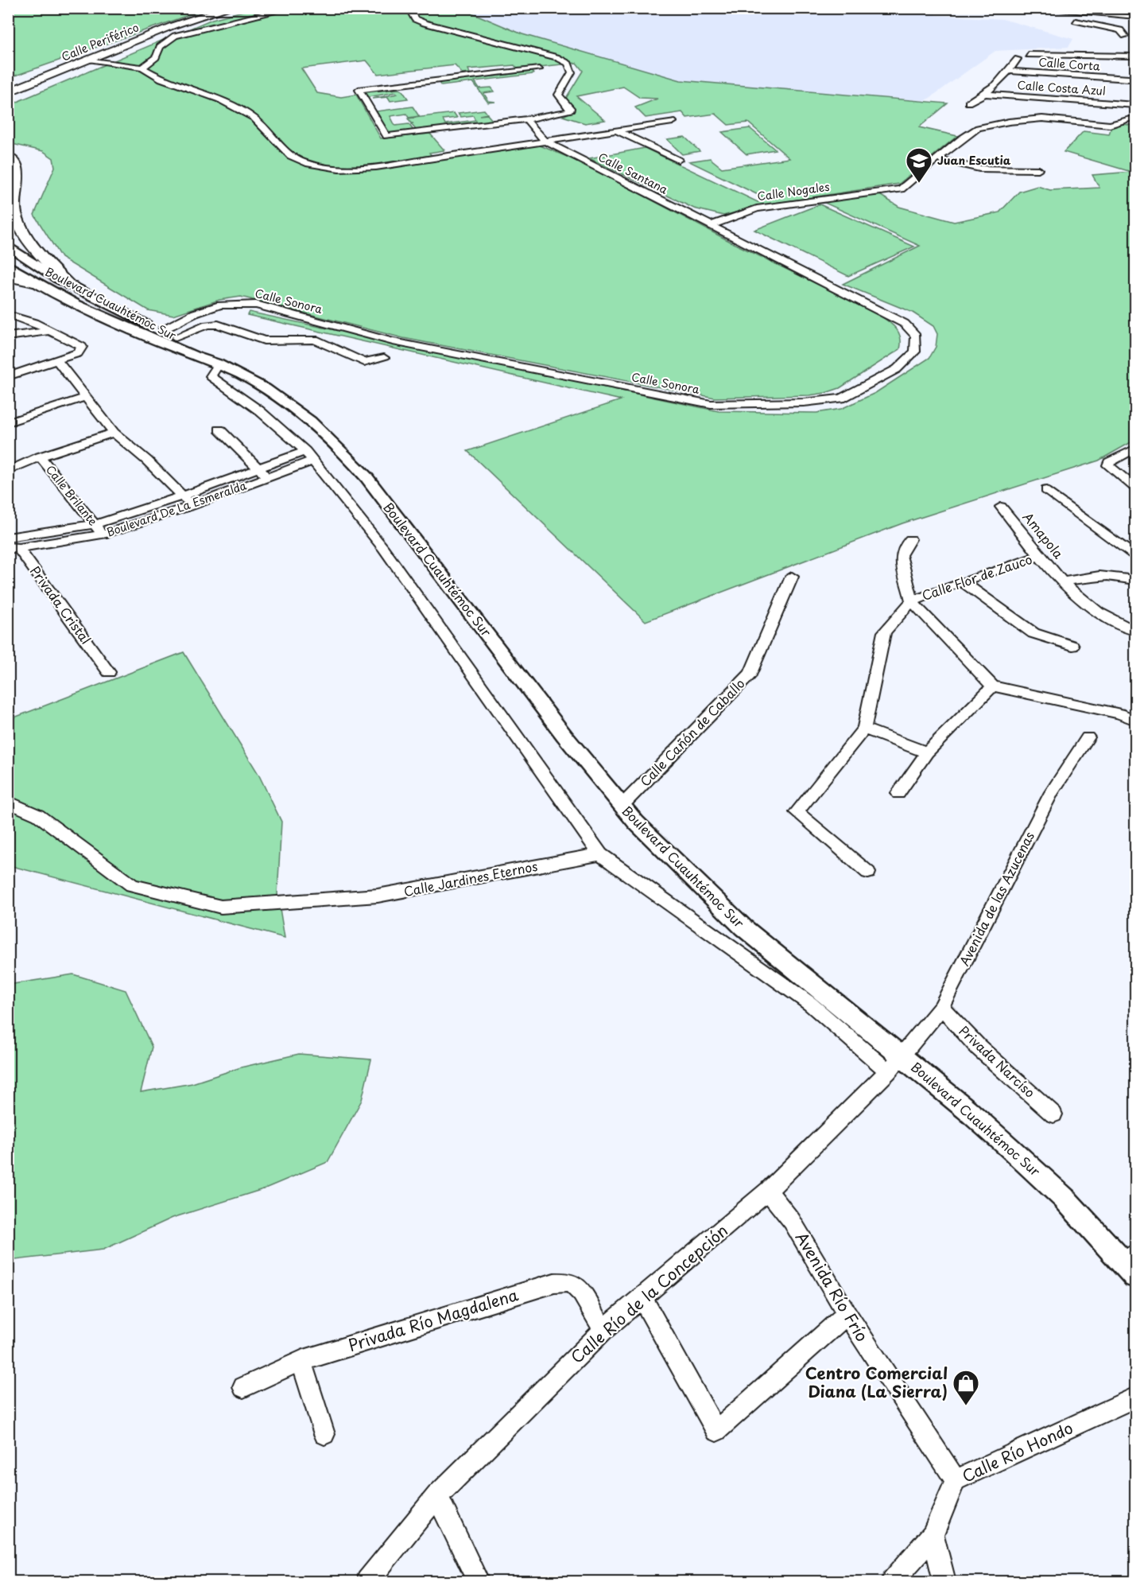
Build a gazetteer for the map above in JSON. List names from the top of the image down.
{
  "streets": {
    "highway": ["Calle Periférico"],
    "main road": ["Boulevard Cuauhtémoc Sur"],
    "street": [
      "Calle Corta",
      "Calle Costa Azul",
      "Calle Santana",
      "Calle Nogales",
      "Calle Sonora",
      "Calle Brilante",
      "Boulevard De La Esmeralda",
      "Amapola",
      "Calle Flor de Zauco",
      "Privada Cristal",
      "Calle Cañón de Caballo",
      "Calle Jardines Eternos",
      "Avenida de las Azucenas",
      "Privada Narcíso",
      "Avenida Río Frío",
      "Calle Río de la Concepción",
      "Privada Río Magdalena",
      "Calle Río Hondo"
    ]
  },
  "crossings": [
    ["Calle Santana", "Calle Nogales"],
    ["Calle Santana", "Calle Sonora"],
    ["Calle Nogales", "Calle Sonora"],
    ["Calle Sonora", "Boulevard Cuauhtémoc Sur"],
    ["Boulevard Cuauhtémoc Sur", "Calle Cañón de Caballo"],
    ["Boulevard Cuauhtémoc Sur", "Avenida de las Azucenas"],
    ["Boulevard Cuauhtémoc Sur", "Calle Río de la Concepción"],
    ["Calle Brilante", "Boulevard De La Esmeralda"],
    ["Boulevard De La Esmeralda", "Privada Cristal"],
    ["Amapola", "Calle Flor de Zauco"],
    ["Avenida de las Azucenas", "Privada Narcíso"],
    ["Avenida de las Azucenas", "Calle Río de la Concepción"],
    ["Avenida Río Frío", "Calle Río de la Concepción"],
    ["Avenida Río Frío", "Calle Río Hondo"],
    ["Calle Río de la Concepción", "Privada Río Magdalena"]
  ],
  "places": {
    "school or university": ["Juan Escutia"],
    "shop": ["Centro Comercial Diana (La Sierra)"]
  }
}
